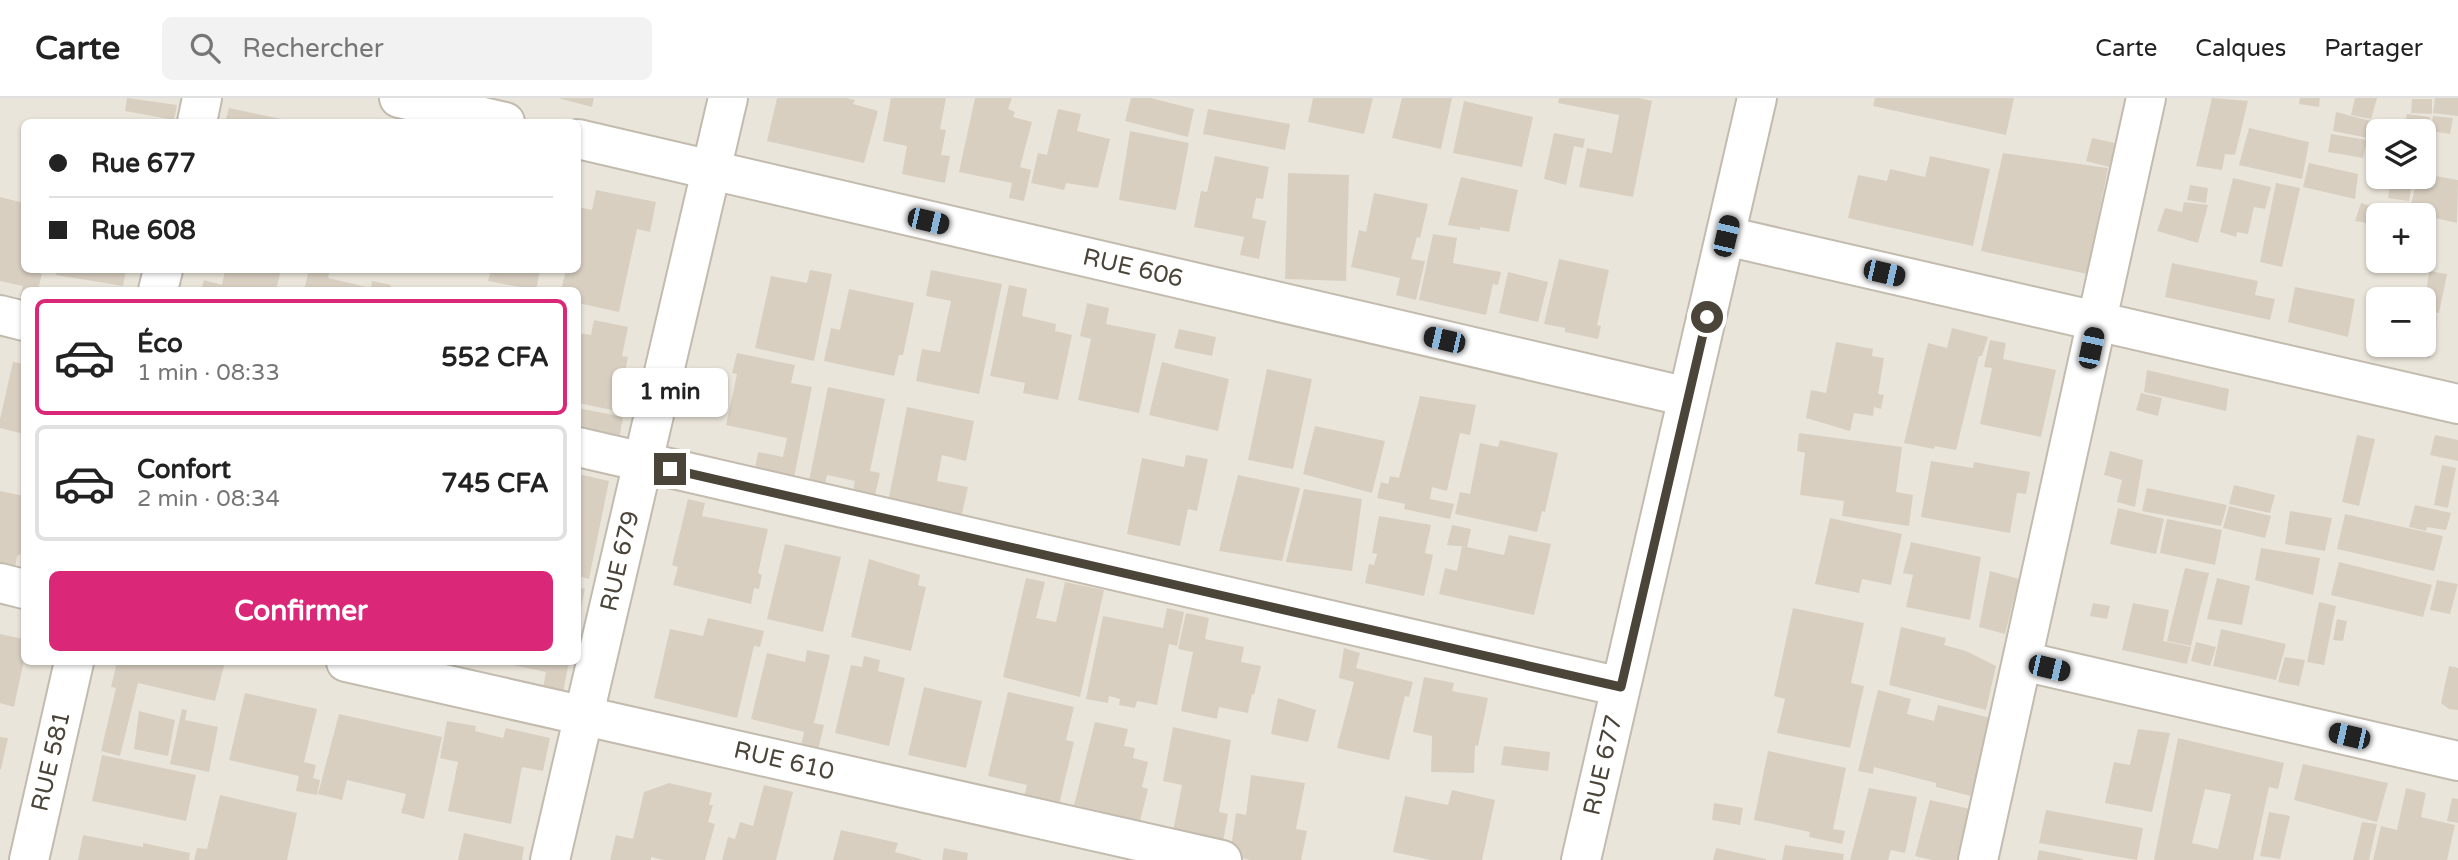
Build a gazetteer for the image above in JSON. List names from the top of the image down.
{
  "streets": {
    "street": [
      "RUE 606",
      "RUE 679",
      "RUE 581",
      "RUE 610",
      "RUE 677"
    ]
  },
  "crossings": [
    ["RUE 606", "RUE 679"],
    ["RUE 606", "RUE 677"],
    ["RUE 679", "RUE 610"]
  ],
  "page": {
    "header": "Carte",
    "search": "Rechercher",
    "nav": ["Carte", "Calques", "Partager"],
    "map_buttons": ["+", "−"],
    "banner": ["Rue 677", "Rue 608"],
    "list": [
      {
        "name": "Éco",
        "note": "1 min · 08:33",
        "value": "552 CFA"
      },
      {
        "name": "Confort",
        "note": "2 min · 08:34",
        "value": "745 CFA"
      }
    ],
    "bubble": "1 min",
    "buttons": "Confirmer"
  }
}
